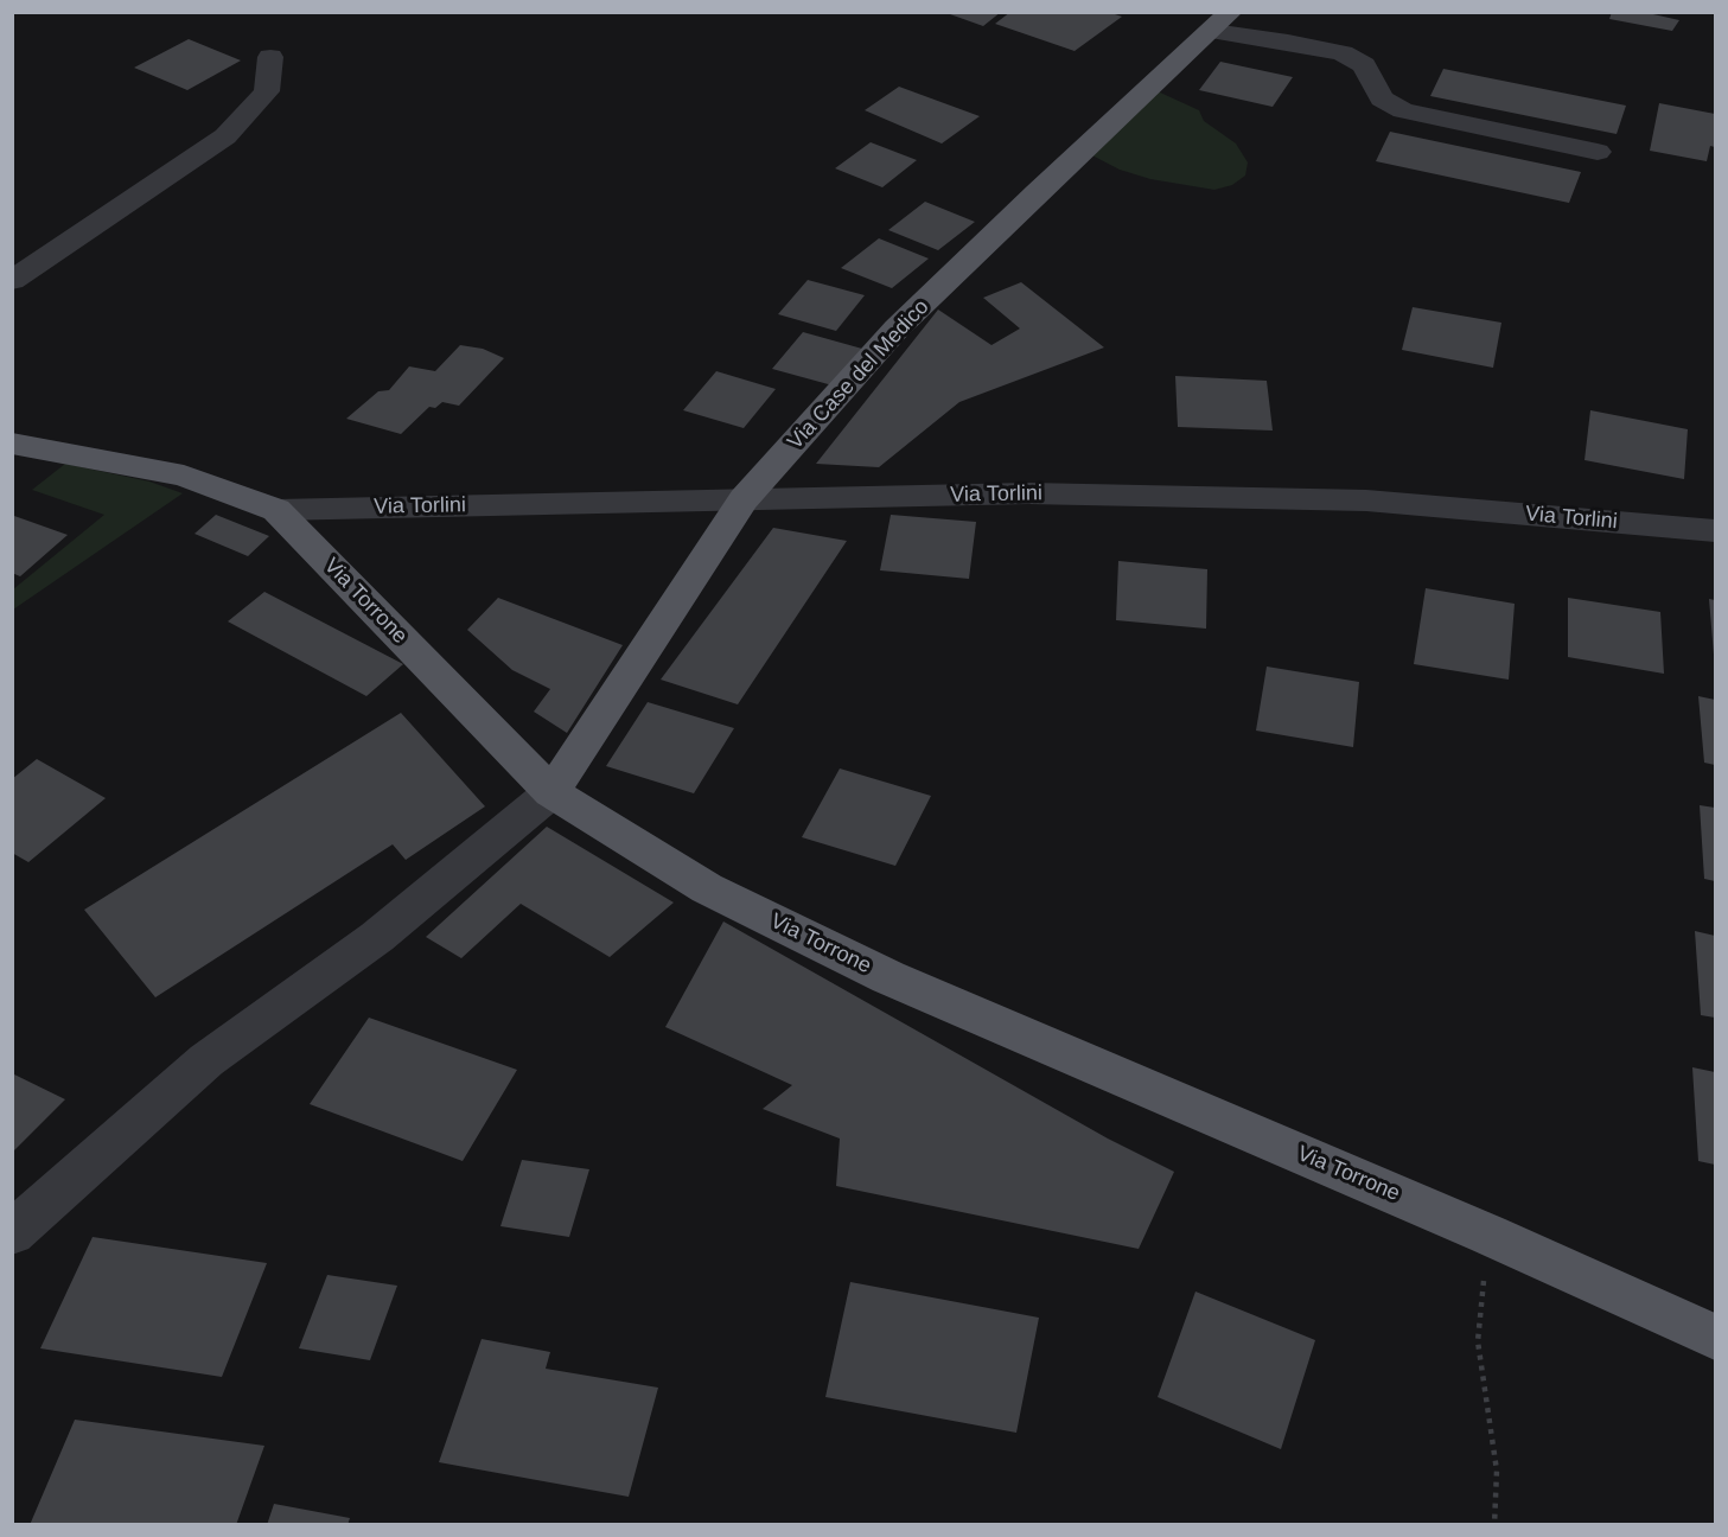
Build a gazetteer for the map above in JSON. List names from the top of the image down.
{
  "streets": {
    "main road": ["Via Case del Medico", "Via Torrone"],
    "street": ["Via Torlini"]
  },
  "crossings": [
    ["Via Case del Medico", "Via Torlini"],
    ["Via Case del Medico", "Via Torrone"],
    ["Via Torlini", "Via Torrone"]
  ]
}
